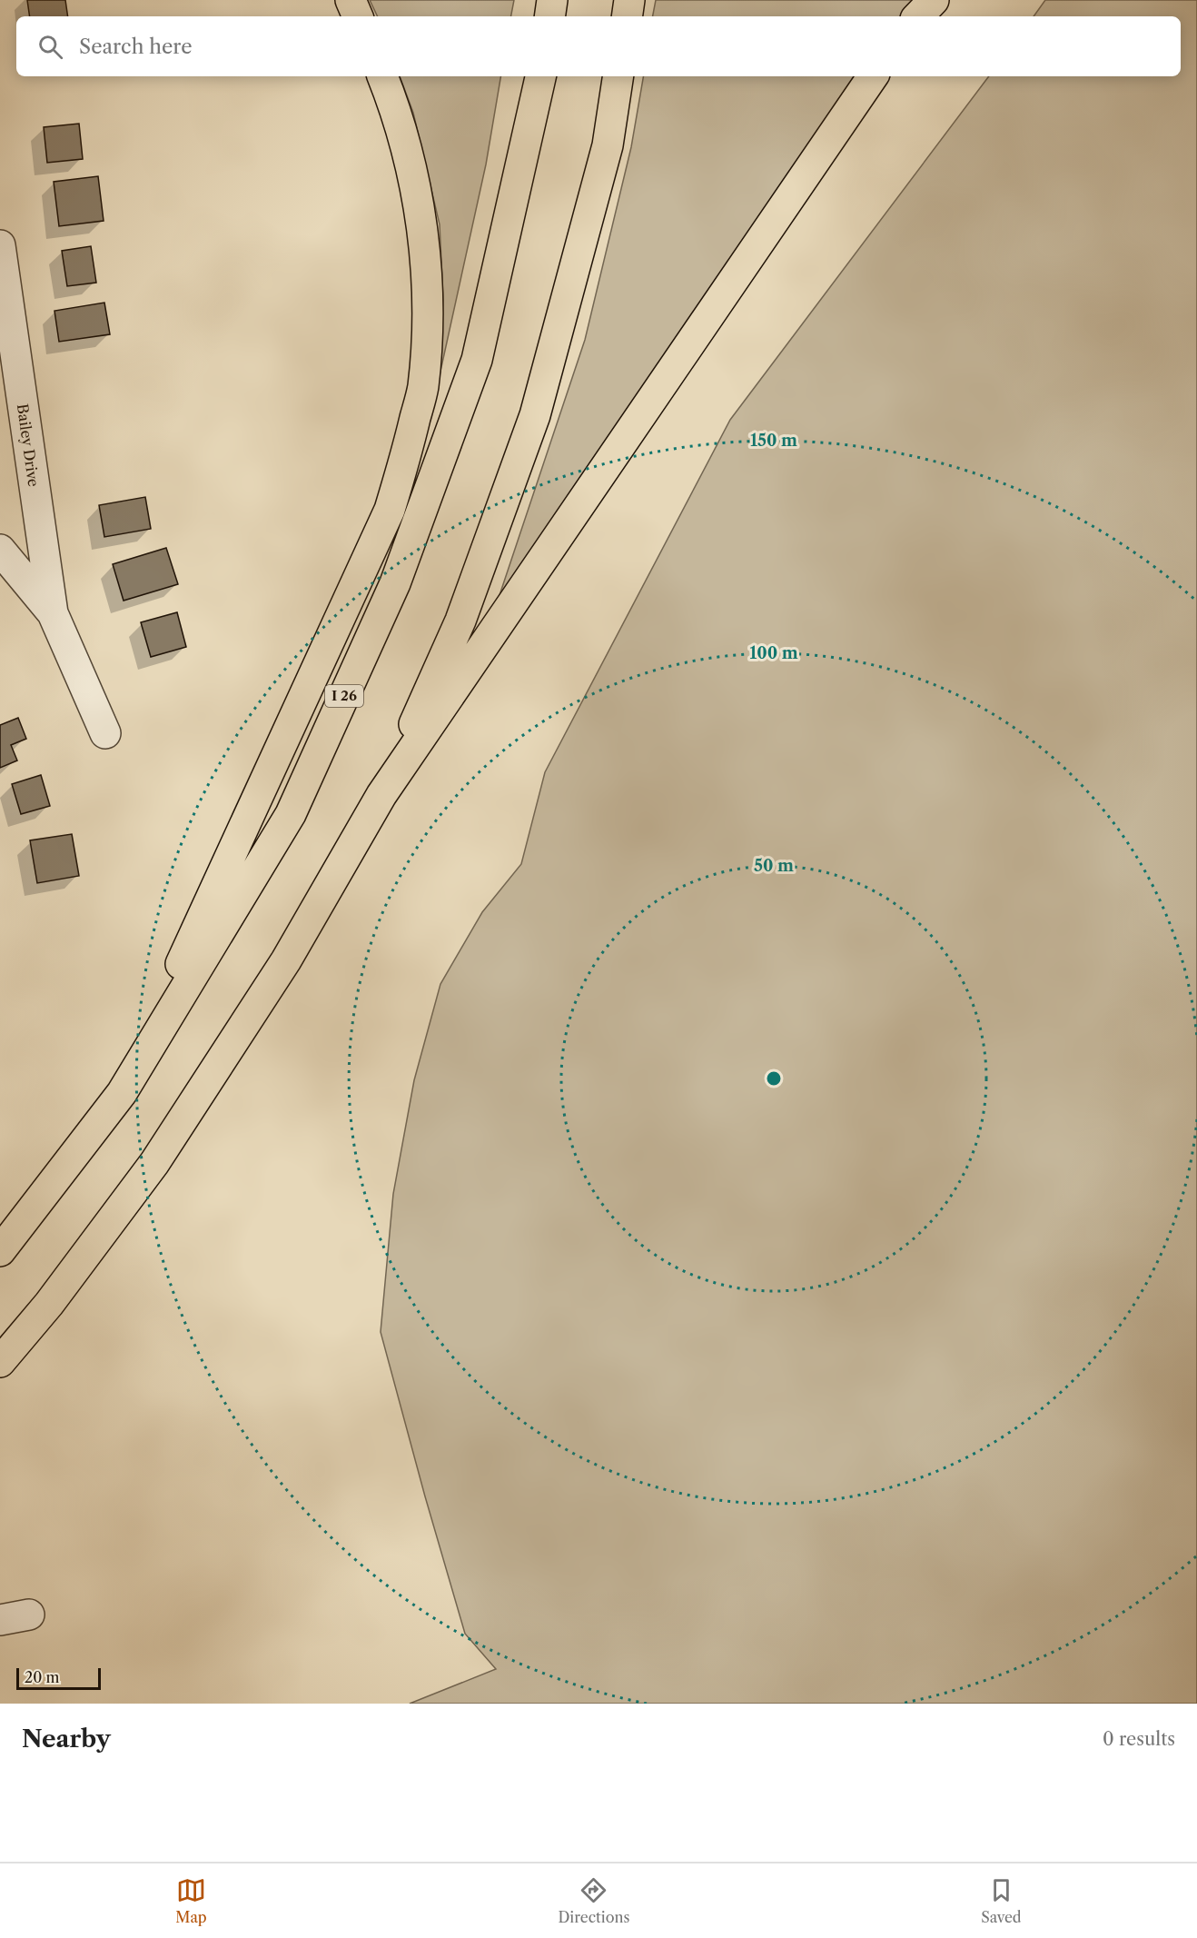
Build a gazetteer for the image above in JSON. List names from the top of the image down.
{
  "streets": {
    "highway": ["I 26"],
    "street": ["Bailey Drive"]
  },
  "scale_bar": "20 m",
  "page": {
    "search": "Search here",
    "scale": "20 m",
    "heading": ["Nearby", "0 results"],
    "nav": ["Map", "Directions", "Saved"]
  },
  "rings": ["150 m", "100 m", "50 m"]
}
